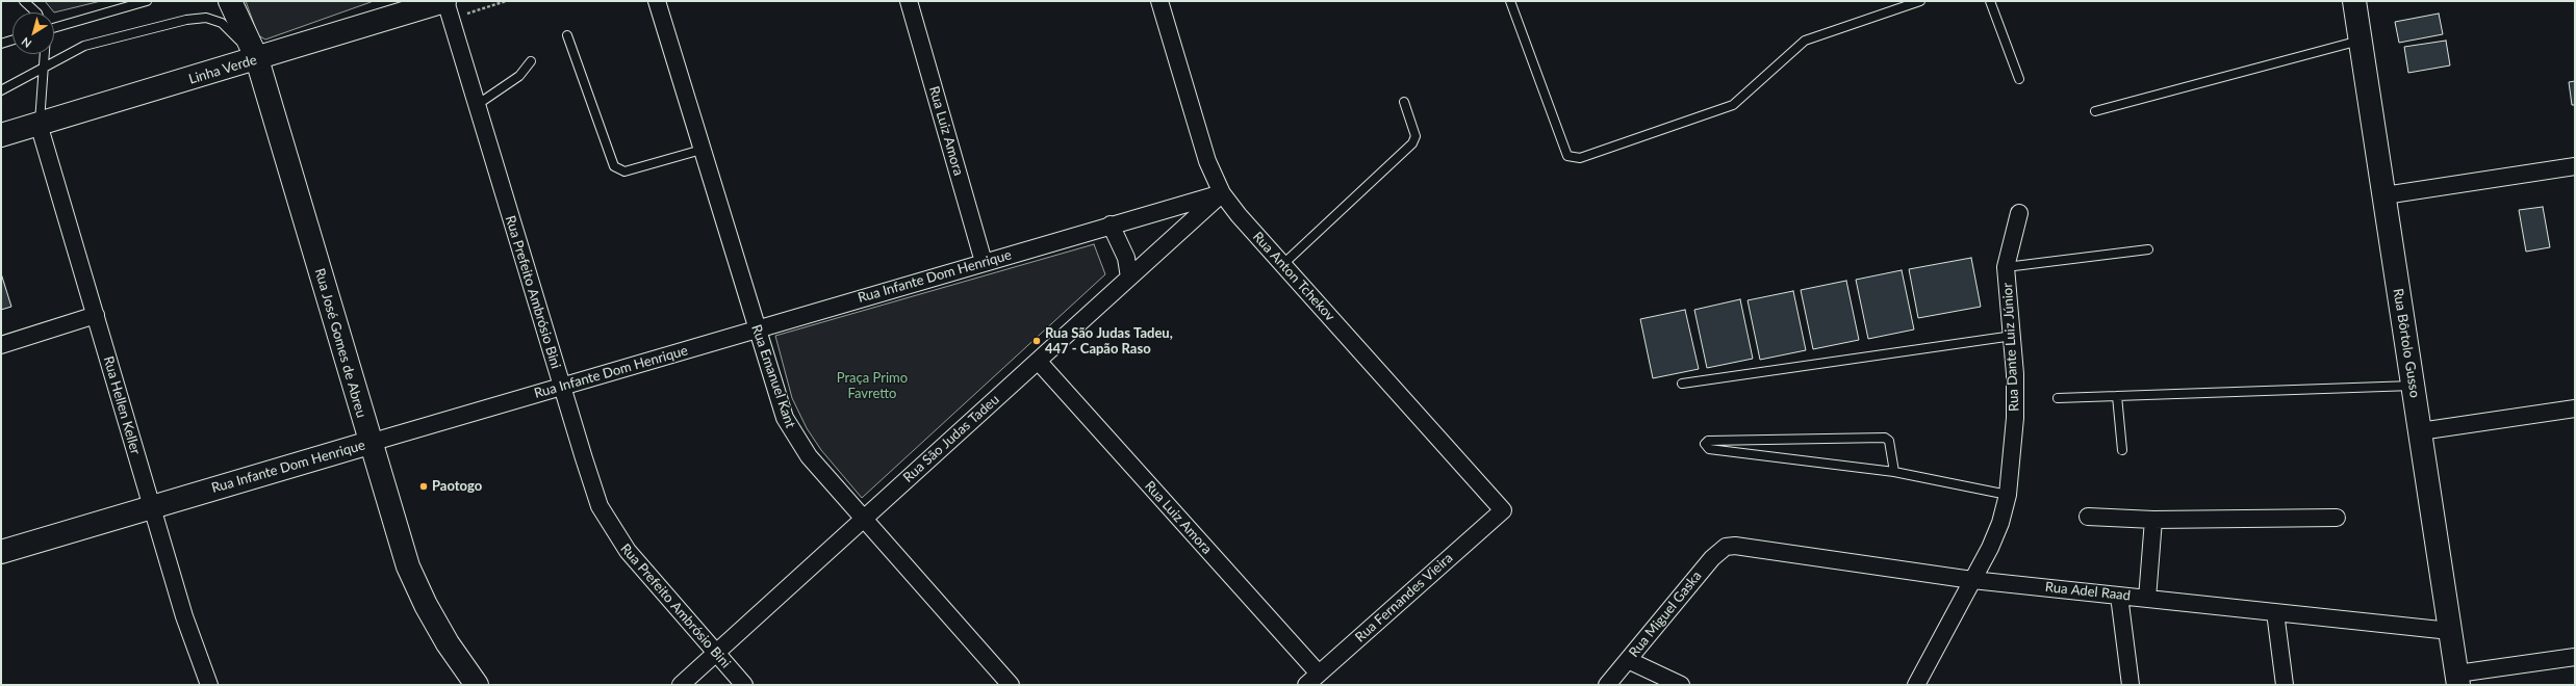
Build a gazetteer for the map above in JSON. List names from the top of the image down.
{
  "streets": {
    "main road": [
      "Linha Verde",
      "Rua Infante Dom Henrique",
      "Rua José Gomes de Abreu",
      "Rua Bôrtolo Gusso"
    ],
    "street": [
      "Rua Luiz Amora",
      "Rua Anton Tchekov",
      "Rua Prefeito Ambrósio Bini",
      "Rua Dante Luiz Júnior",
      "Rua Emanuel Kant",
      "Rua Hellen Keller",
      "Rua São Judas Tadeu",
      "Rua Adel Raad",
      "Rua Fernandes Vieira",
      "Rua Miguel Gaska"
    ]
  },
  "crossings": [
    ["Linha Verde", "Rua Prefeito Ambrósio Bini"],
    ["Linha Verde", "Rua José Gomes de Abreu"],
    ["Linha Verde", "Rua Hellen Keller"],
    ["Rua Luiz Amora", "Rua Infante Dom Henrique"],
    ["Rua Luiz Amora", "Rua São Judas Tadeu"],
    ["Rua Luiz Amora", "Rua Fernandes Vieira"],
    ["Rua Infante Dom Henrique", "Rua Anton Tchekov"],
    ["Rua Infante Dom Henrique", "Rua Prefeito Ambrósio Bini"],
    ["Rua Infante Dom Henrique", "Rua José Gomes de Abreu"],
    ["Rua Infante Dom Henrique", "Rua Emanuel Kant"],
    ["Rua Infante Dom Henrique", "Rua Hellen Keller"],
    ["Rua Infante Dom Henrique", "Rua São Judas Tadeu"],
    ["Rua Anton Tchekov", "Rua São Judas Tadeu"],
    ["Rua Anton Tchekov", "Rua Fernandes Vieira"],
    ["Rua Prefeito Ambrósio Bini", "Rua São Judas Tadeu"],
    ["Rua Bôrtolo Gusso", "Rua Adel Raad"],
    ["Rua Dante Luiz Júnior", "Rua Adel Raad"],
    ["Rua Emanuel Kant", "Rua São Judas Tadeu"],
    ["Rua Adel Raad", "Rua Miguel Gaska"]
  ],
  "parks": ["Praça Primo Favretto"],
  "places": ["Rua São Judas Tadeu, 447 - Capão Raso", "Paotogo"],
  "north": "bottom left"
}
